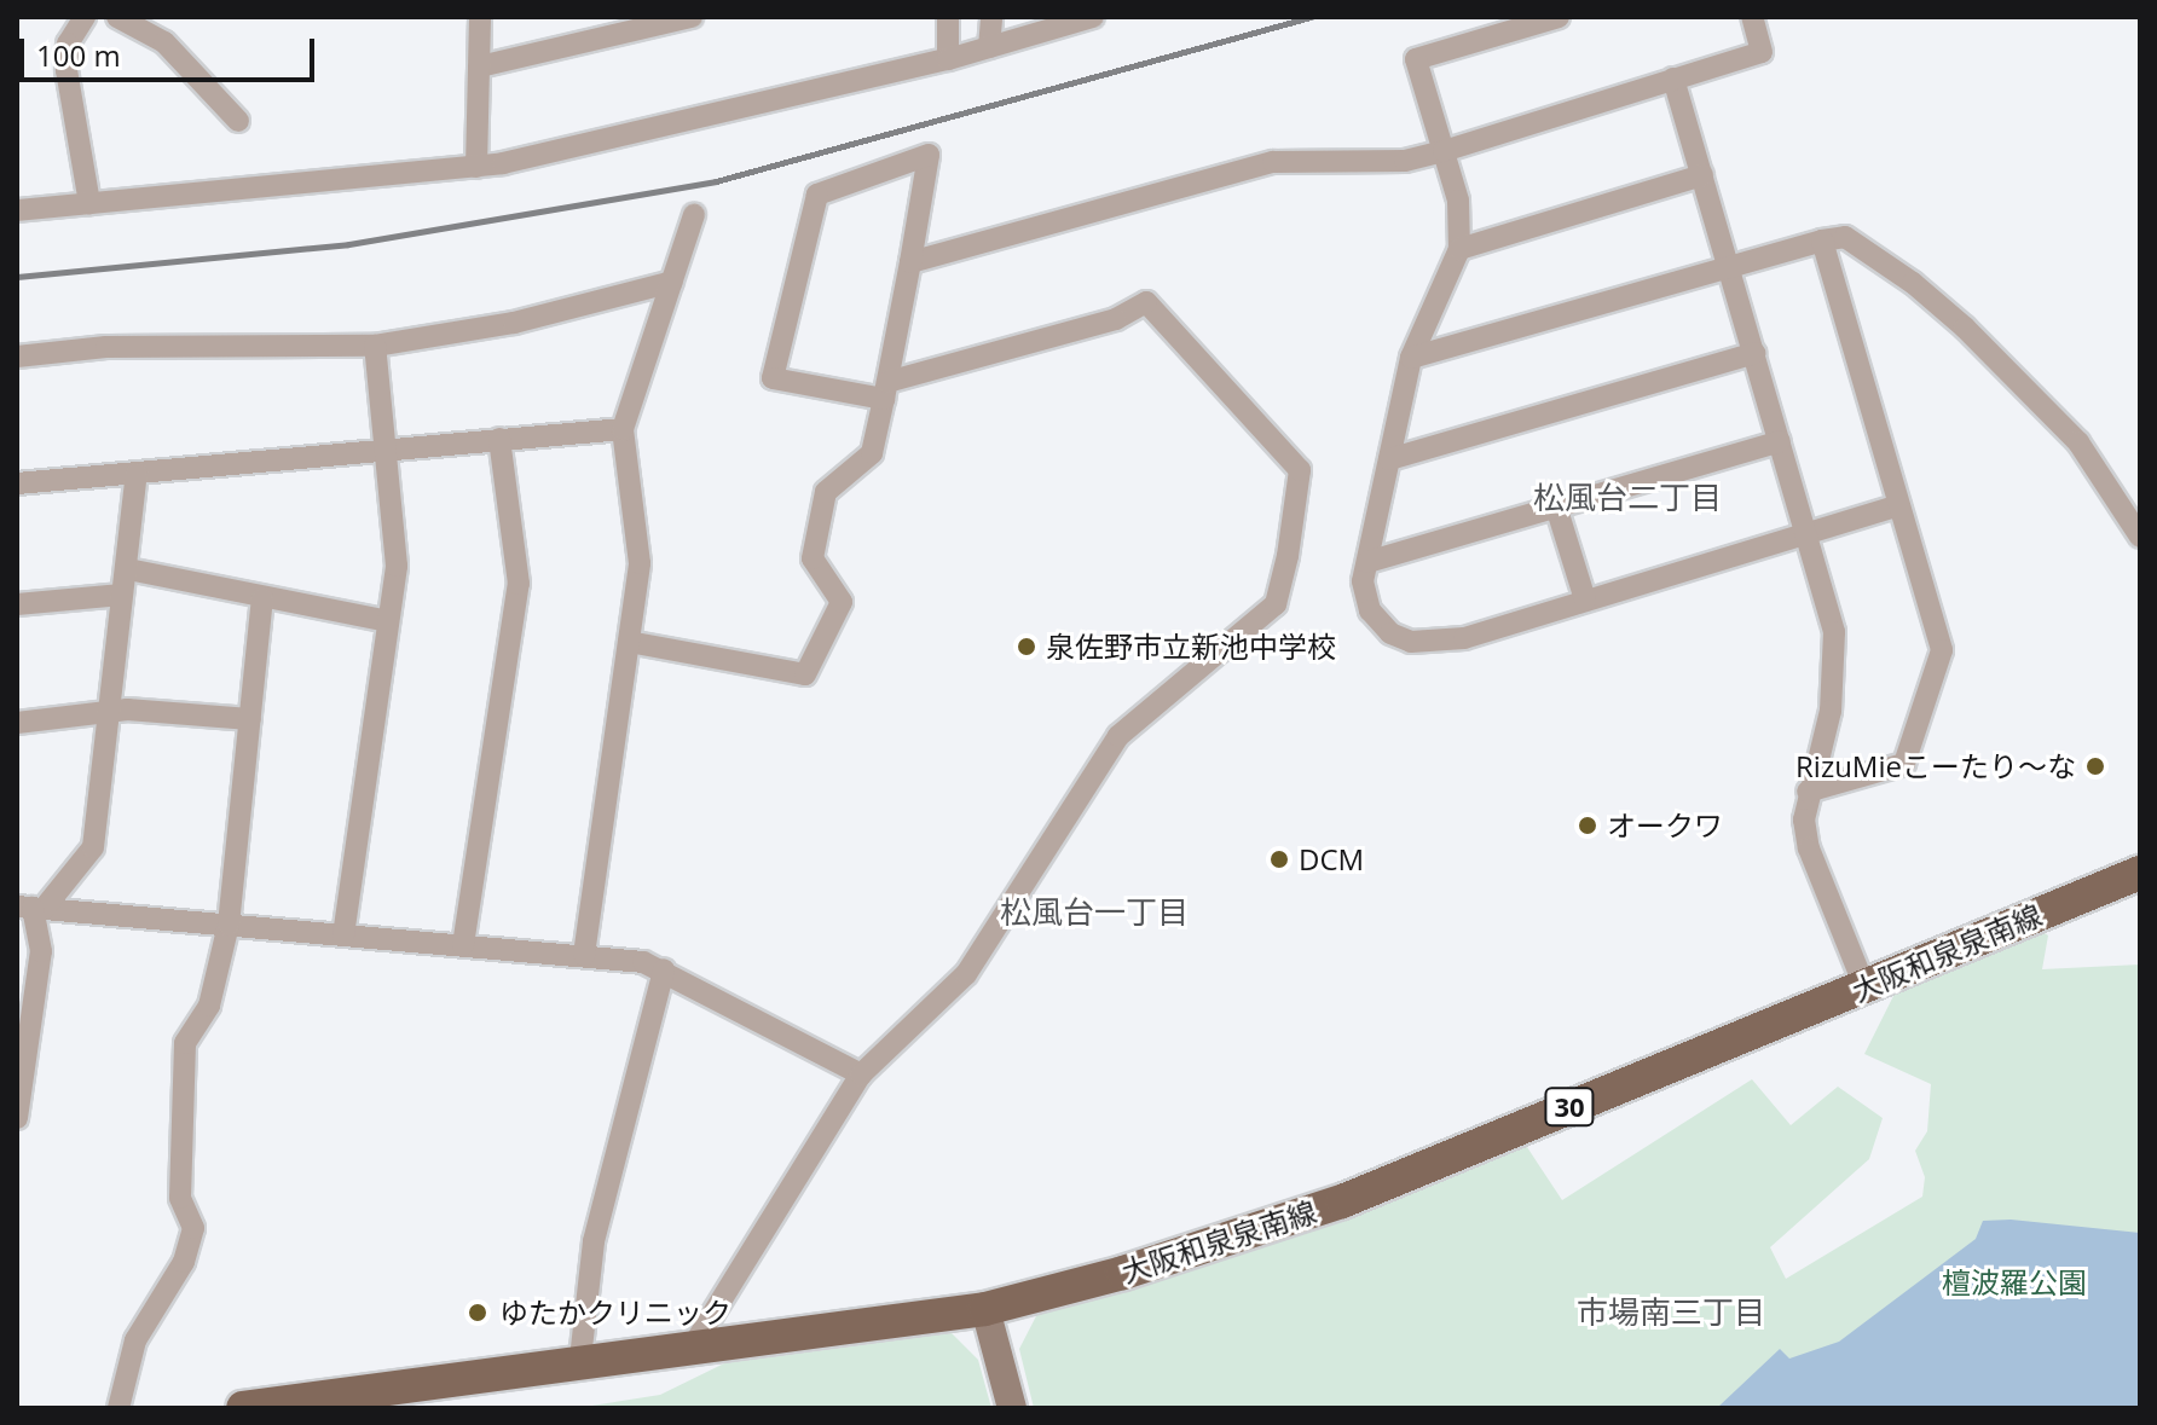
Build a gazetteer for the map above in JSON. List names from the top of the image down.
{
  "streets": {
    "main road": ["大阪和泉泉南線", "30"]
  },
  "districts": ["松風台二丁目", "松風台一丁目", "市場南三丁目"],
  "parks": ["檀波羅公園"],
  "places": [
    "泉佐野市立新池中学校",
    "RizuMieこーたり～な",
    "オークワ",
    "DCM",
    "ゆたかクリニック"
  ],
  "scale_bar": "100 m"
}
